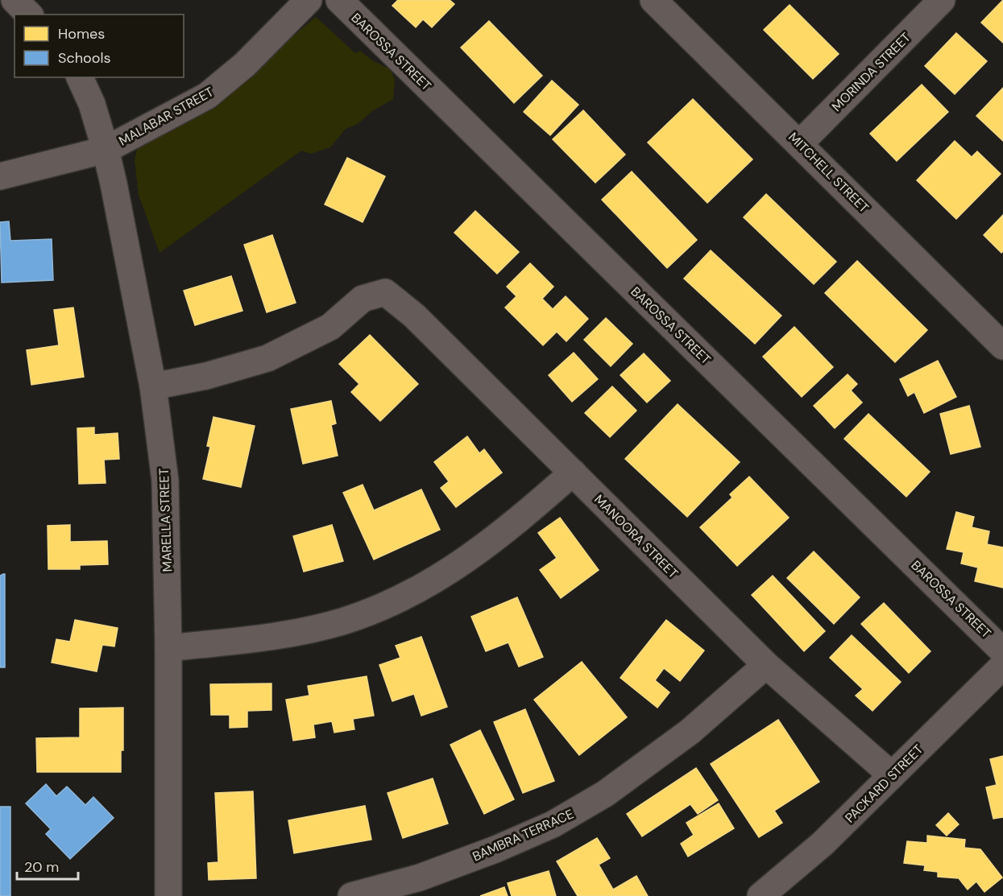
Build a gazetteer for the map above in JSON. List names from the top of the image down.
{
  "streets": {
    "street": [
      "BAROSSA STREET",
      "MORINDA STREET",
      "MALABAR STREET",
      "MITCHELL STREET",
      "MARELLA STREET",
      "MANOORA STREET",
      "PACKARD STREET",
      "BAMBRA TERRACE"
    ]
  },
  "crossings": [
    ["MORINDA STREET", "MITCHELL STREET"],
    ["MALABAR STREET", "MARELLA STREET"],
    ["MARELLA STREET", "MANOORA STREET"],
    ["MANOORA STREET", "PACKARD STREET"],
    ["MANOORA STREET", "BAMBRA TERRACE"]
  ],
  "legend": ["Homes", "Schools"],
  "scale_bar": "20 m"
}
